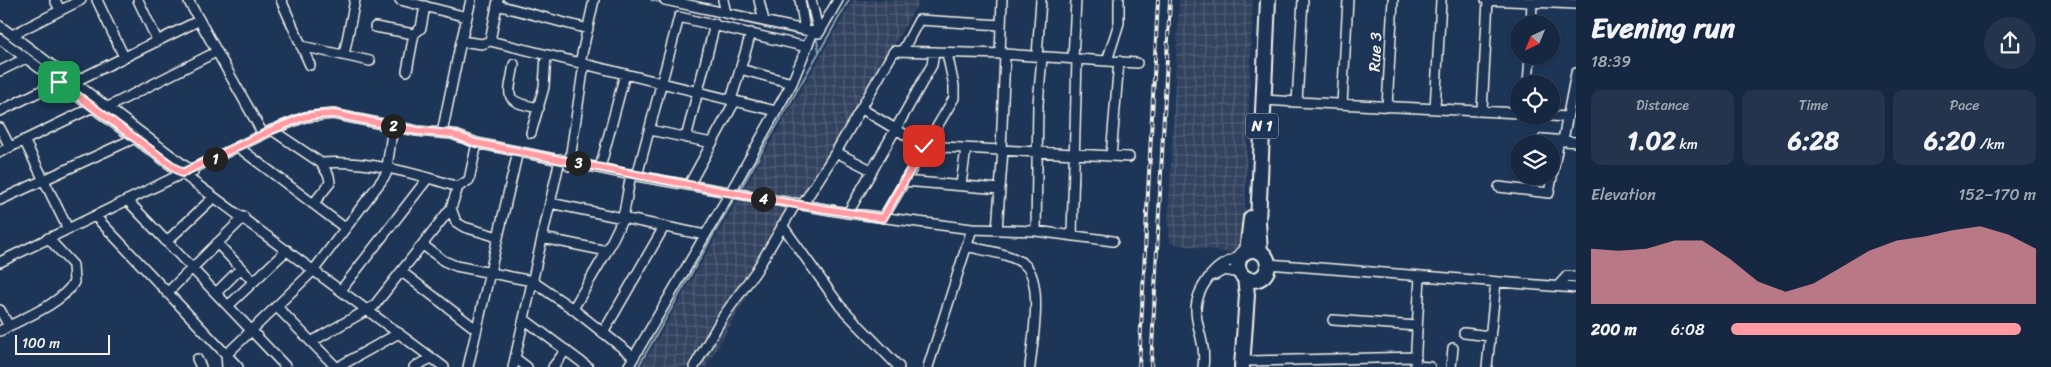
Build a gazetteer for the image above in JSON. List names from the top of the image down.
{
  "streets": {
    "highway": ["N 1"],
    "street": ["Rue 3"]
  },
  "scale_bar": "100 m",
  "north": "bottom left",
  "page": {
    "heading": ["Evening run", "18:39"],
    "stats": [
      ["Distance", "1.02 km"],
      ["Time", "6:28"],
      ["Pace", "6:20 /km"]
    ],
    "pins": [
      "2",
      "1",
      "3",
      "4"
    ],
    "chart": ["Elevation", "152–170 m"],
    "list": [
      {
        "name": "200 m",
        "note": "6:08"
      }
    ],
    "scale": "100 m"
  }
}
